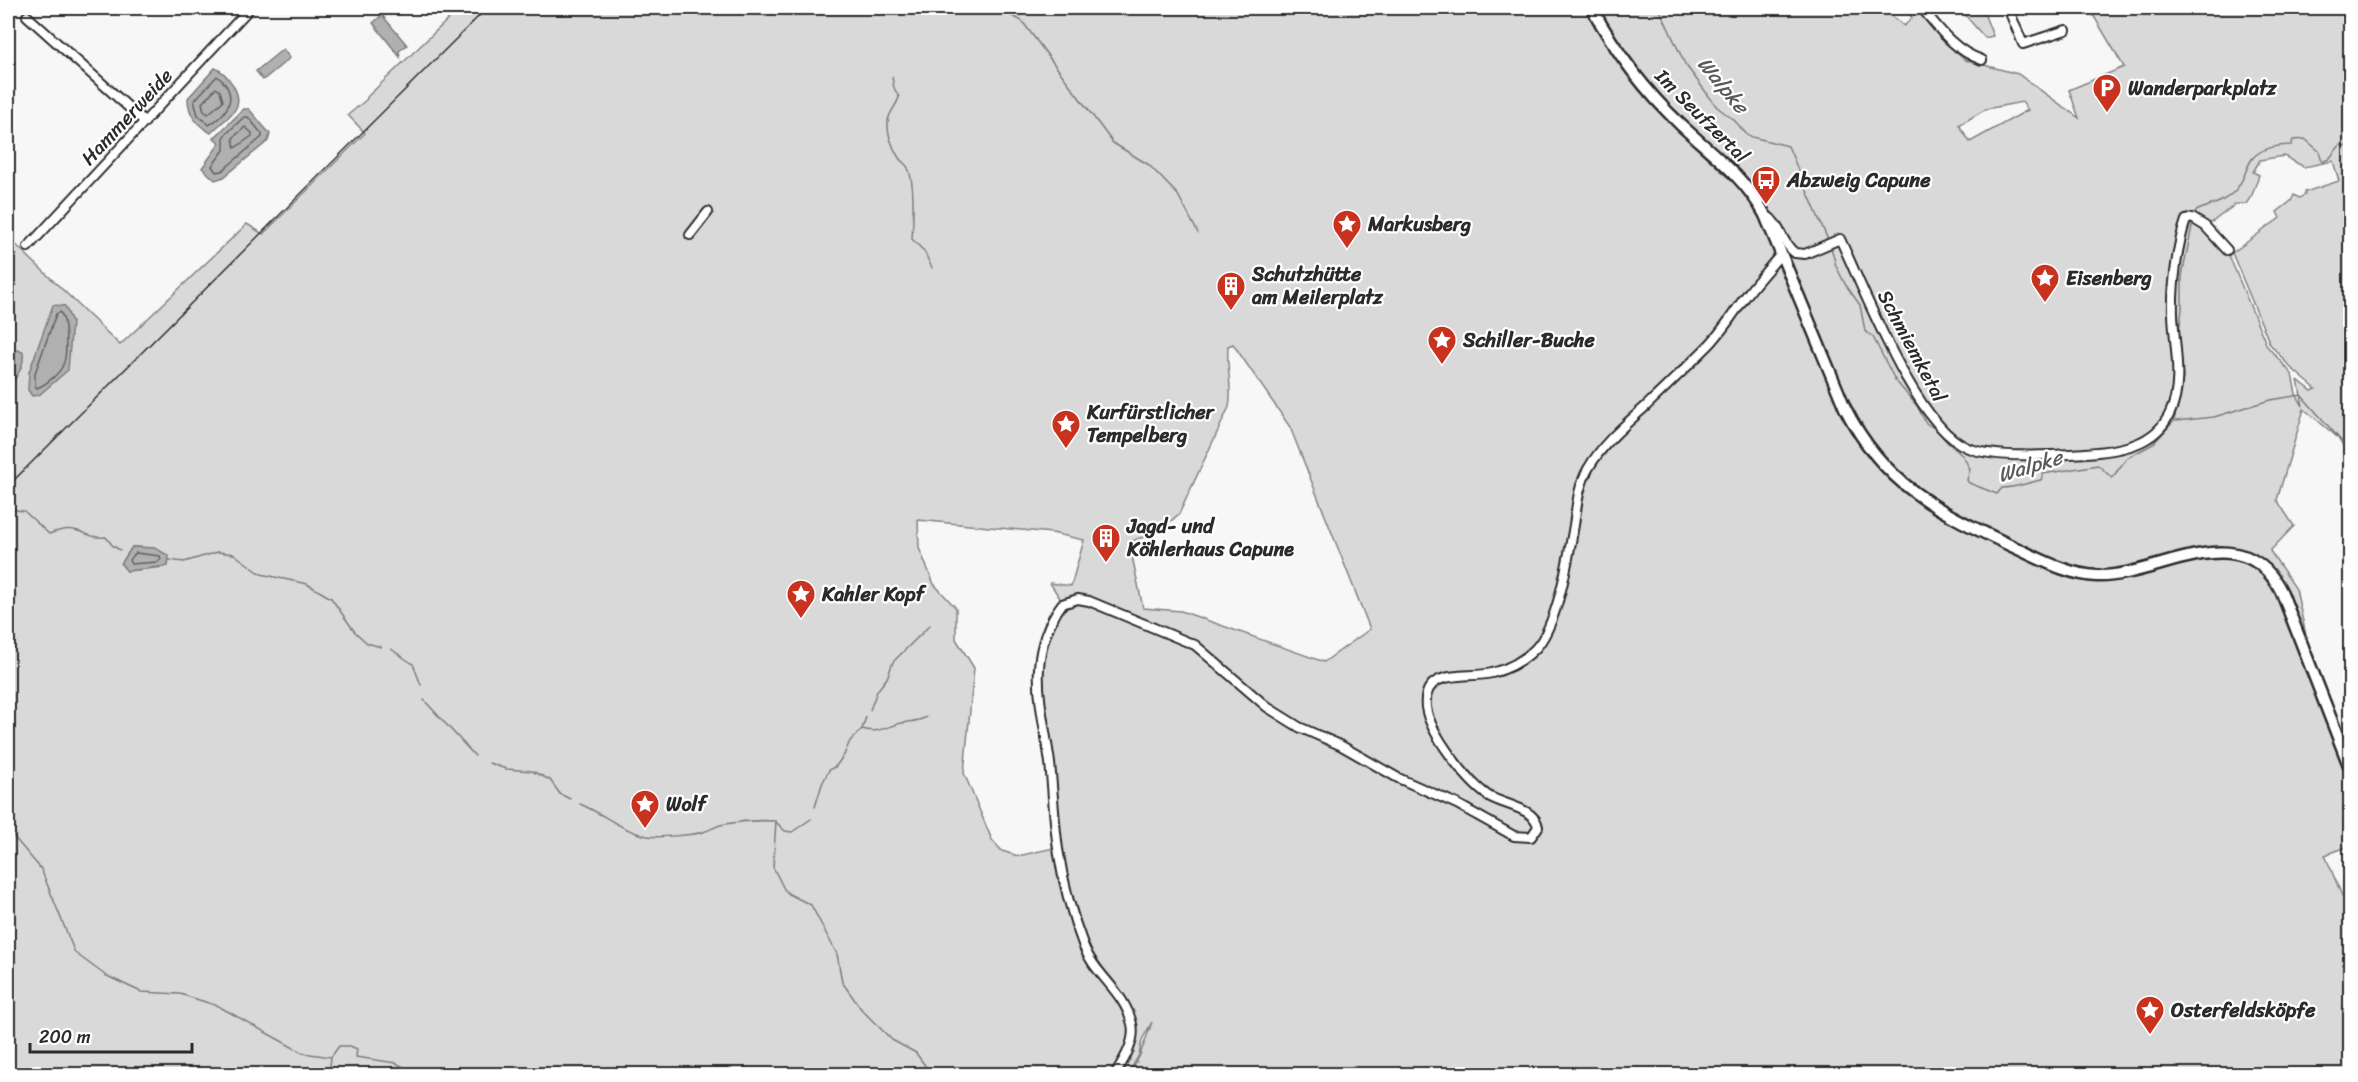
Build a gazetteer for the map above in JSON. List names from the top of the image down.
{
  "streets": {
    "main road": ["Im Seufzertal"],
    "street": ["Hammerweide", "Schmiemketal"]
  },
  "crossings": [
    ["Im Seufzertal", "Schmiemketal"]
  ],
  "water": ["Walpke"],
  "places": {
    "parking": ["Wanderparkplatz"],
    "bus stop": ["Abzweig Capune"],
    "place": [
      "Markusberg",
      "Eisenberg",
      "Schiller-Buche",
      "Kurfürstlicher Tempelberg",
      "Kahler Kopf",
      "Wolf",
      "Osterfeldsköpfe"
    ],
    "building": ["Schutzhütte am Meilerplatz", "Jagd- und Köhlerhaus Capune"]
  },
  "scale_bar": "200 m"
}
